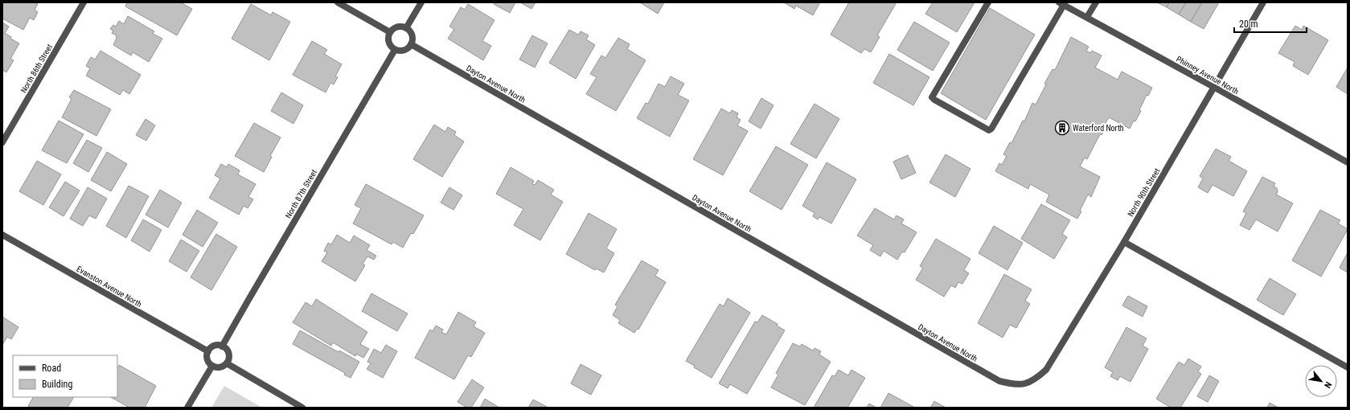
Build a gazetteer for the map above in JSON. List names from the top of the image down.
{
  "streets": {
    "street": [
      "North 86th Street",
      "Phinney Avenue North",
      "Dayton Avenue North",
      "North 90th Street",
      "North 87th Street",
      "Evanston Avenue North"
    ]
  },
  "crossings": [
    ["Phinney Avenue North", "North 90th Street"],
    ["Dayton Avenue North", "North 90th Street"],
    ["Dayton Avenue North", "North 87th Street"],
    ["North 87th Street", "Evanston Avenue North"]
  ],
  "places": {
    "building": ["Waterford North"]
  },
  "legend": ["Road", "Building"],
  "scale_bar": "20 m",
  "north": "bottom right"
}
